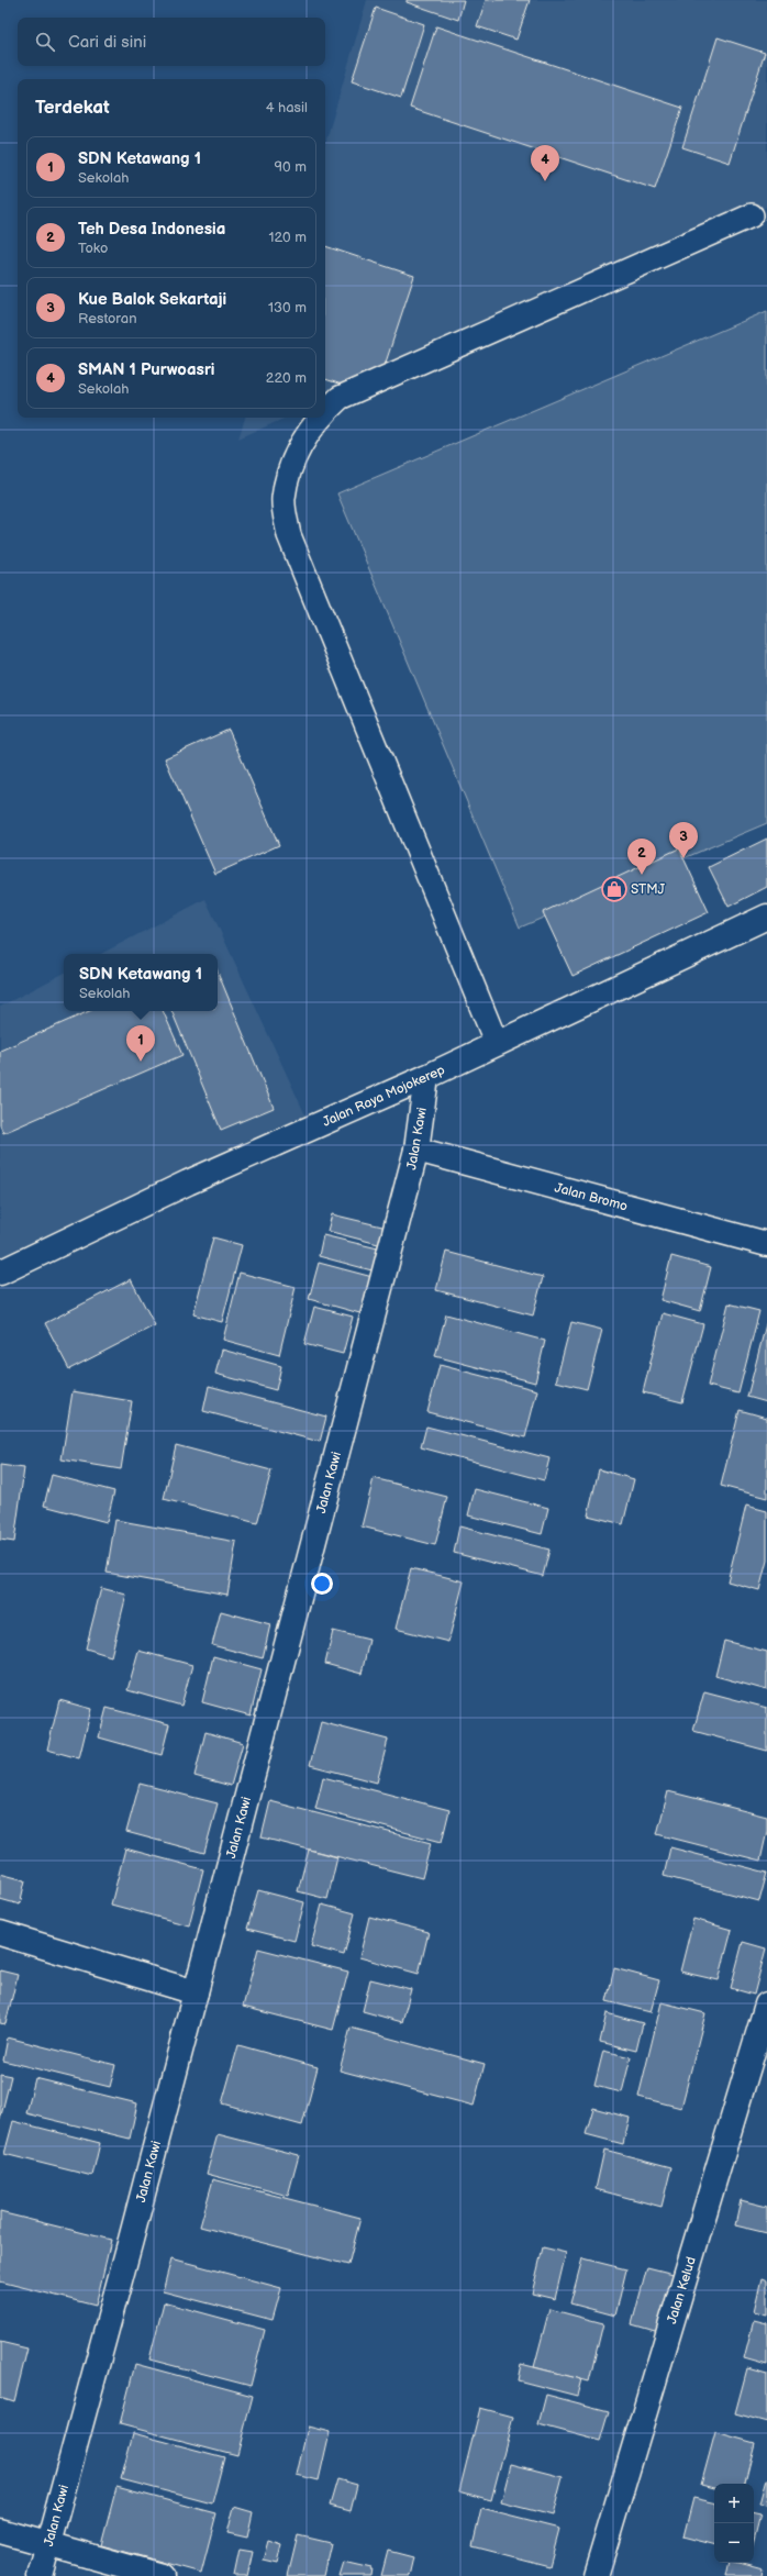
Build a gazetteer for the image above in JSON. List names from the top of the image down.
{
  "streets": {
    "street": [
      "Jalan Raya Mojokerep",
      "Jalan Kawi",
      "Jalan Bromo",
      "Jalan Kelud"
    ]
  },
  "crossings": [
    ["Jalan Raya Mojokerep", "Jalan Kawi"],
    ["Jalan Kawi", "Jalan Bromo"]
  ],
  "places": {
    "shop": ["STMJ"]
  },
  "page": {
    "search": "Cari di sini",
    "heading": ["Terdekat", "4 hasil"],
    "list": [
      {
        "mark": "1",
        "name": "SDN Ketawang 1",
        "note": "Sekolah",
        "value": "90 m"
      },
      {
        "mark": "2",
        "name": "Teh Desa Indonesia",
        "note": "Toko",
        "value": "120 m"
      },
      {
        "mark": "3",
        "name": "Kue Balok Sekartaji",
        "note": "Restoran",
        "value": "130 m"
      },
      {
        "mark": "4",
        "name": "SMAN 1 Purwoasri",
        "note": "Sekolah",
        "value": "220 m"
      }
    ],
    "pins": [
      "4",
      "3",
      "2",
      "1"
    ],
    "popup": ["SDN Ketawang 1", "Sekolah"],
    "map_buttons": ["+", "−"]
  }
}
